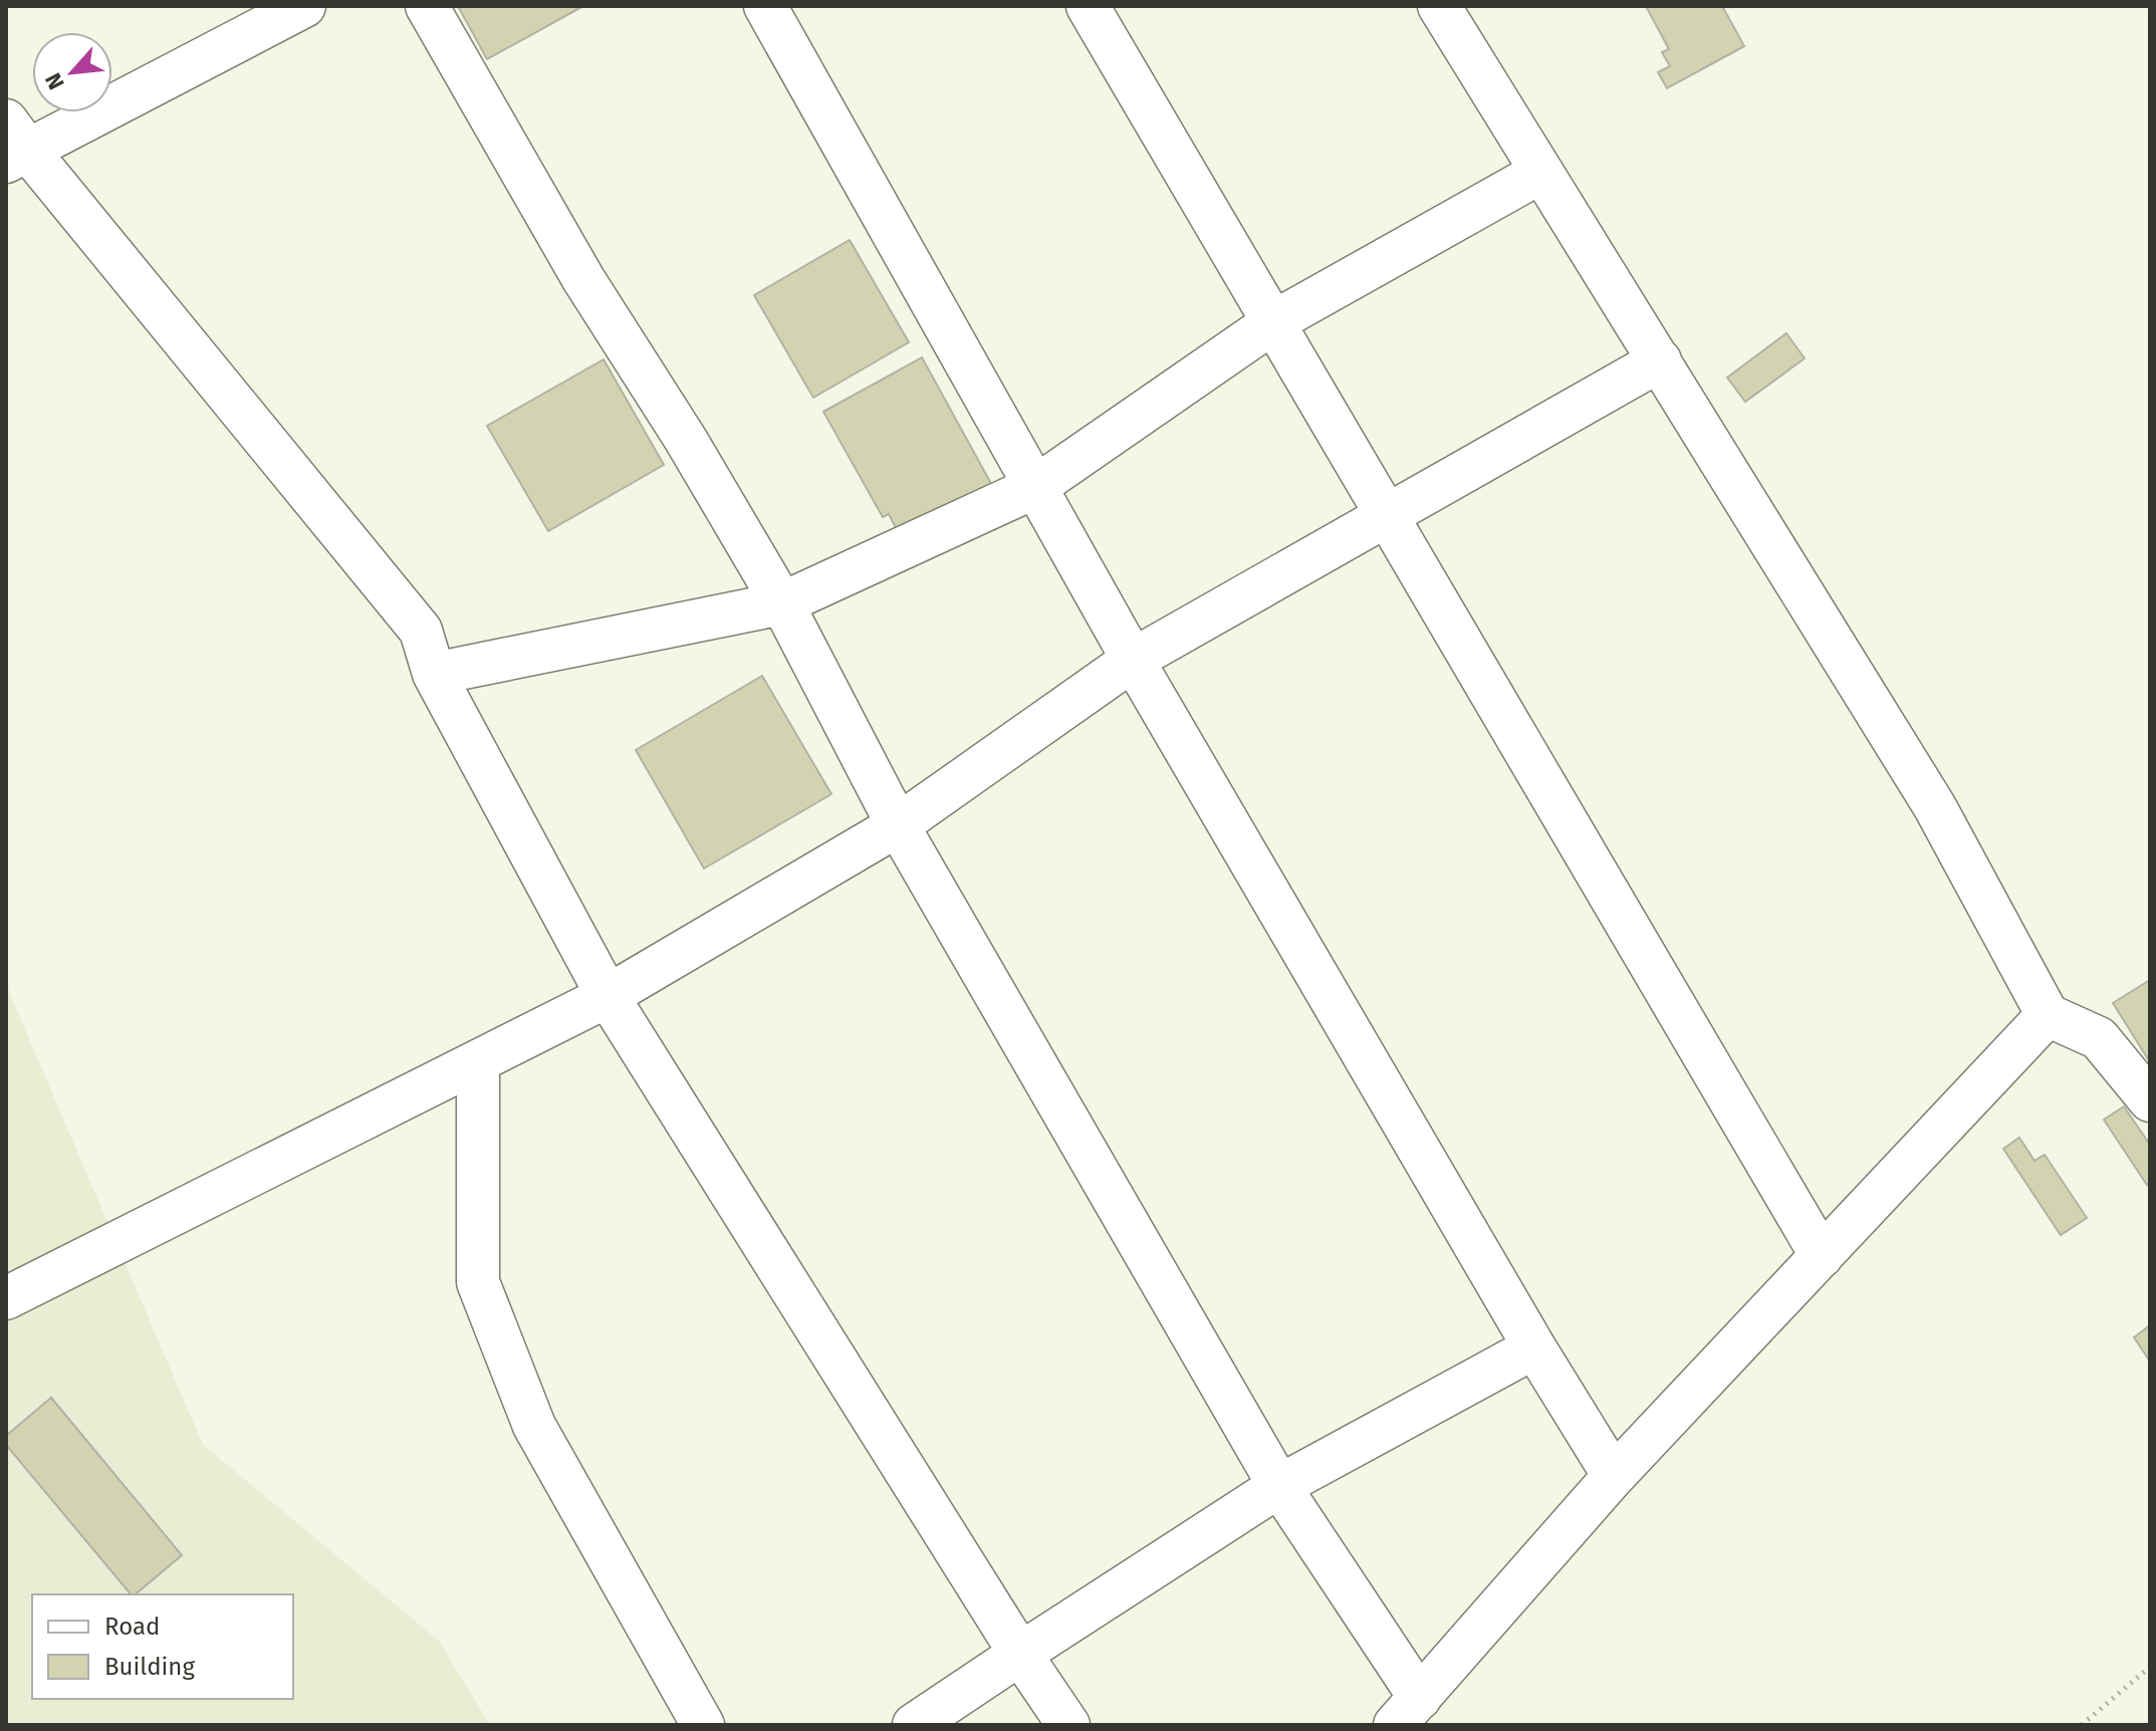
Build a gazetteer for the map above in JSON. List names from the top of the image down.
{
  "legend": ["Road", "Building"],
  "north": "bottom left"
}
